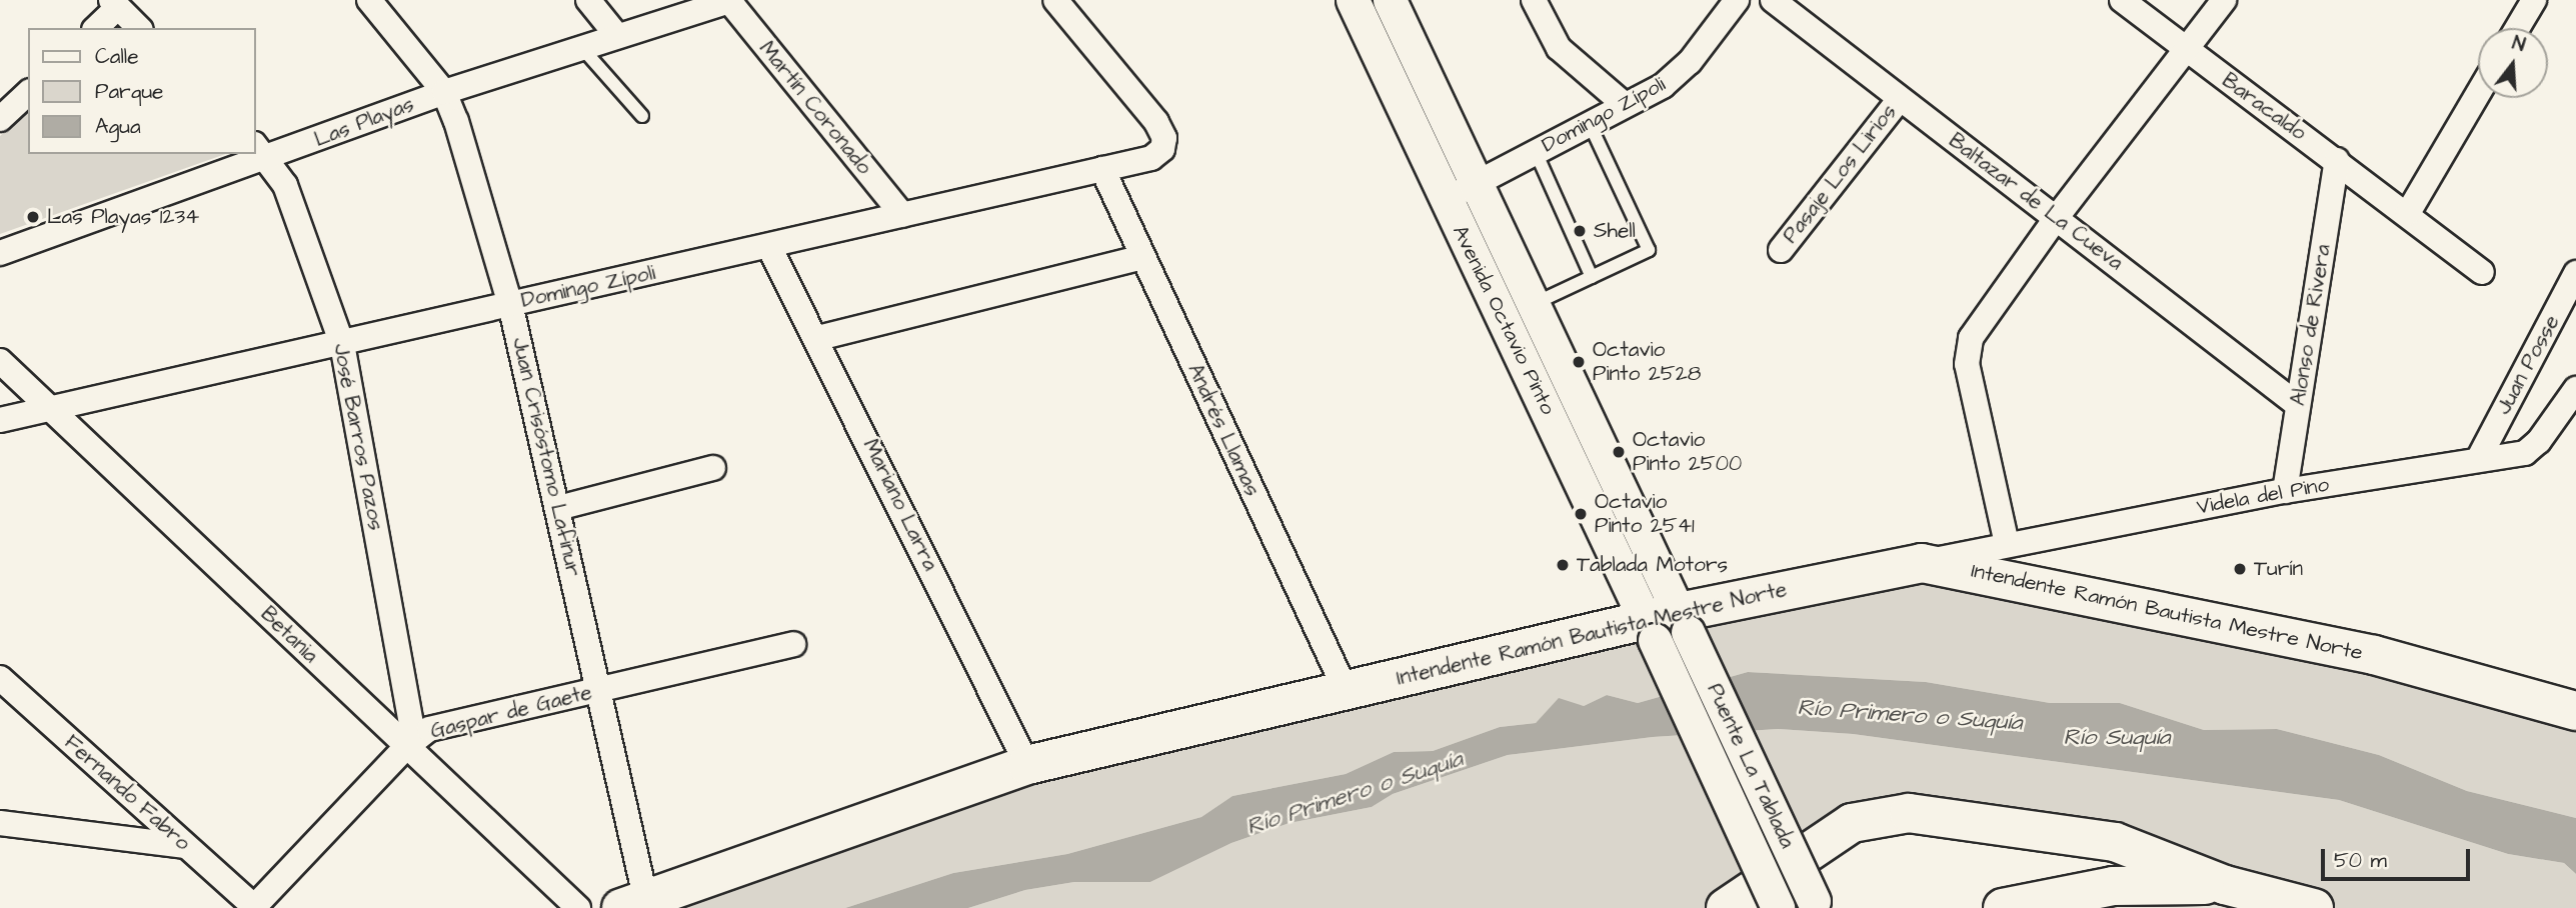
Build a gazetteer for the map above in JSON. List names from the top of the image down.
{
  "streets": {
    "main road": ["Avenida Octavio Pinto", "Intendente Ramón Bautista Mestre Norte", "Puente La Tablada"],
    "street": [
      "Baracaldo",
      "Martín Coronado",
      "Domingo Zípoli",
      "Las Playas",
      "Pasaje Los Lirios",
      "Baltazar de La Cueva",
      "Alonso de Rivera",
      "Juan Posse",
      "Andrés Llamas",
      "José Barros Pazos",
      "Juan Crisóstomo Lafinur",
      "Videla del Pino",
      "Mariano Larra",
      "Betania",
      "Gaspar de Gaete",
      "Fernando Fabro"
    ]
  },
  "crossings": [
    ["Baracaldo", "Alonso de Rivera"],
    ["Martín Coronado", "Domingo Zípoli"],
    ["Martín Coronado", "Las Playas"],
    ["Domingo Zípoli", "Avenida Octavio Pinto"],
    ["Domingo Zípoli", "Andrés Llamas"],
    ["Domingo Zípoli", "José Barros Pazos"],
    ["Domingo Zípoli", "Juan Crisóstomo Lafinur"],
    ["Domingo Zípoli", "Mariano Larra"],
    ["Domingo Zípoli", "Betania"],
    ["Las Playas", "José Barros Pazos"],
    ["Las Playas", "Juan Crisóstomo Lafinur"],
    ["Pasaje Los Lirios", "Baltazar de La Cueva"],
    ["Baltazar de La Cueva", "Alonso de Rivera"],
    ["Avenida Octavio Pinto", "Intendente Ramón Bautista Mestre Norte"],
    ["Avenida Octavio Pinto", "Puente La Tablada"],
    ["Alonso de Rivera", "Videla del Pino"],
    ["Juan Posse", "Videla del Pino"],
    ["Andrés Llamas", "Intendente Ramón Bautista Mestre Norte"],
    ["José Barros Pazos", "Betania"],
    ["José Barros Pazos", "Gaspar de Gaete"],
    ["Juan Crisóstomo Lafinur", "Intendente Ramón Bautista Mestre Norte"],
    ["Juan Crisóstomo Lafinur", "Gaspar de Gaete"],
    ["Videla del Pino", "Intendente Ramón Bautista Mestre Norte"],
    ["Mariano Larra", "Intendente Ramón Bautista Mestre Norte"],
    ["Intendente Ramón Bautista Mestre Norte", "Puente La Tablada"],
    ["Betania", "Gaspar de Gaete"],
    ["Gaspar de Gaete", "Fernando Fabro"]
  ],
  "water": ["Río Primero o Suquía", "Río Suquía"],
  "places": [
    "Las Playas 1234",
    "Shell",
    "Octavio Pinto 2528",
    "Octavio Pinto 2500",
    "Octavio Pinto 2541",
    "Tablada Motors",
    "Turín"
  ],
  "legend": ["Calle", "Parque", "Agua"],
  "scale_bar": "50 m",
  "north": "top"
}
